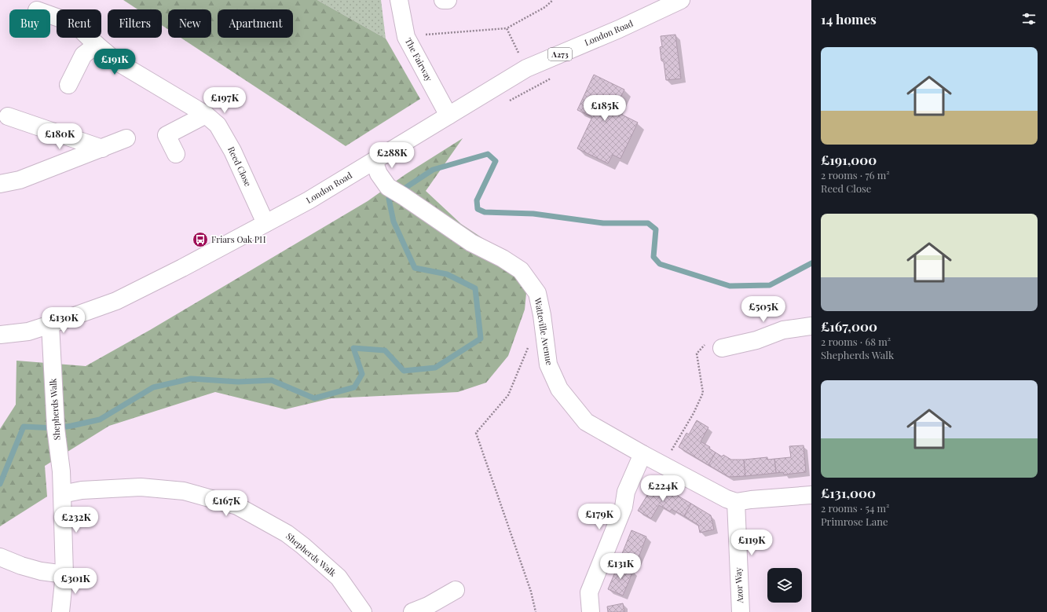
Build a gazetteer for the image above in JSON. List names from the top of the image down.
{
  "streets": {
    "street": [
      "London Road",
      "A273",
      "The Fairway",
      "Reed Close",
      "Watteville Avenue",
      "Shepherds Walk",
      "Azor Way"
    ]
  },
  "crossings": [
    ["London Road", "The Fairway"],
    ["London Road", "Reed Close"],
    ["London Road", "Watteville Avenue"],
    ["London Road", "Shepherds Walk"],
    ["Watteville Avenue", "Azor Way"]
  ],
  "places": {
    "bus stop": ["Friars Oak PH"]
  },
  "page": {
    "heading": "14 homes",
    "chip": [
      "Buy",
      "Rent",
      "Filters",
      "New",
      "Apartment"
    ],
    "list": [
      {
        "name": "£191,000",
        "note": "2 rooms · 76 m² · Reed Close"
      },
      {
        "name": "£167,000",
        "note": "2 rooms · 68 m² · Shepherds Walk"
      },
      {
        "name": "£131,000",
        "note": "2 rooms · 54 m² · Primrose Lane"
      }
    ],
    "price": [
      "£191K",
      "£197K",
      "£185K",
      "£180K",
      "£288K",
      "£505K",
      "£130K",
      "£224K",
      "£167K",
      "£179K",
      "£232K",
      "£119K",
      "£131K",
      "£301K"
    ]
  }
}
